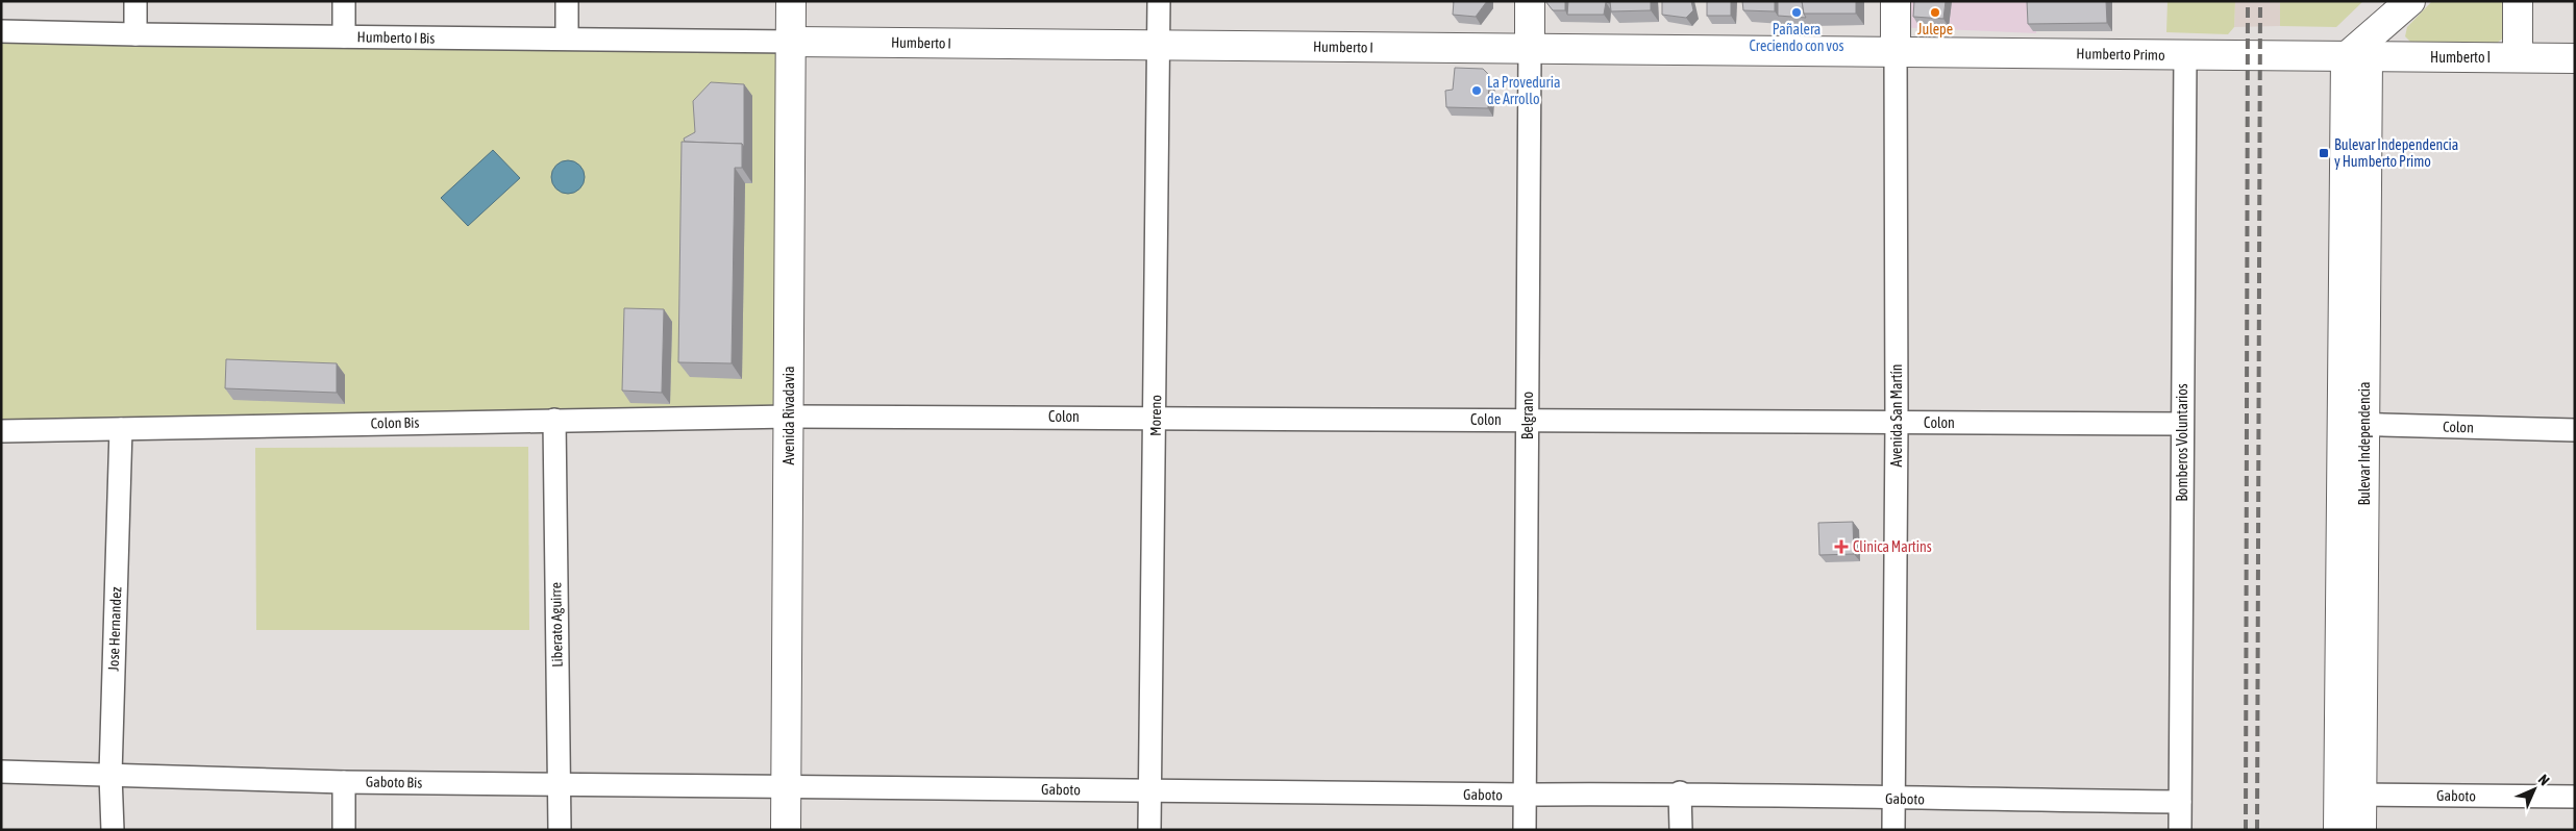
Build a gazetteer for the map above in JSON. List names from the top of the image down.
{
  "streets": {
    "main road": [
      "Humberto I",
      "Humberto Primo",
      "Avenida Rivadavia",
      "Belgrano",
      "Avenida San Martín",
      "Bulevar Independencia"
    ],
    "street": [
      "Humberto I Bis",
      "Moreno",
      "Colon",
      "Colon Bis",
      "Bomberos Voluntarios",
      "Liberato Aguirre",
      "Jose Hernandez",
      "Gaboto Bis",
      "Gaboto"
    ]
  },
  "crossings": [
    ["Humberto I Bis", "Humberto I"],
    ["Humberto I Bis", "Avenida Rivadavia"],
    ["Humberto I", "Humberto Primo"],
    ["Humberto I", "Avenida Rivadavia"],
    ["Humberto I", "Moreno"],
    ["Humberto I", "Belgrano"],
    ["Humberto I", "Avenida San Martín"],
    ["Humberto I", "Bulevar Independencia"],
    ["Humberto Primo", "Avenida San Martín"],
    ["Humberto Primo", "Bomberos Voluntarios"],
    ["Humberto Primo", "Bulevar Independencia"],
    ["Avenida Rivadavia", "Colon"],
    ["Avenida Rivadavia", "Colon Bis"],
    ["Avenida Rivadavia", "Gaboto Bis"],
    ["Avenida Rivadavia", "Gaboto"],
    ["Moreno", "Colon"],
    ["Moreno", "Gaboto"],
    ["Belgrano", "Colon"],
    ["Belgrano", "Gaboto"],
    ["Avenida San Martín", "Colon"],
    ["Avenida San Martín", "Gaboto"],
    ["Colon", "Colon Bis"],
    ["Colon", "Bomberos Voluntarios"],
    ["Colon", "Bulevar Independencia"],
    ["Colon Bis", "Liberato Aguirre"],
    ["Colon Bis", "Jose Hernandez"],
    ["Bomberos Voluntarios", "Gaboto"],
    ["Bulevar Independencia", "Gaboto"],
    ["Liberato Aguirre", "Gaboto Bis"],
    ["Jose Hernandez", "Gaboto Bis"],
    ["Gaboto Bis", "Gaboto"]
  ],
  "places": {
    "other": ["Pañalera Creciendo con vos", "Julepe", "La Proveduria de Arrollo"],
    "transit": ["Bulevar Independencia y Humberto Primo"],
    "health": ["Clinica Martins"]
  },
  "north": "top right"
}
